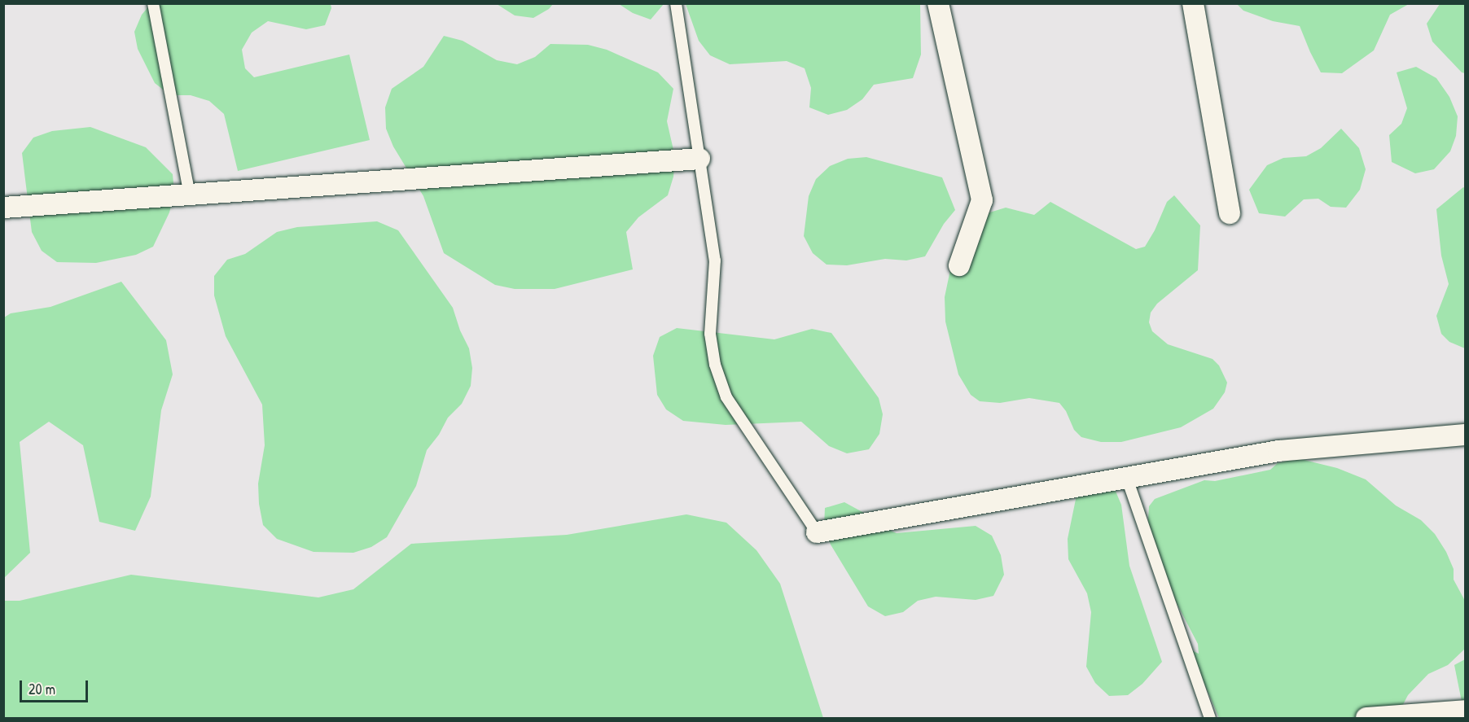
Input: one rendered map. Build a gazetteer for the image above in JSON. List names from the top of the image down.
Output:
{
  "scale_bar": "20 m"
}
